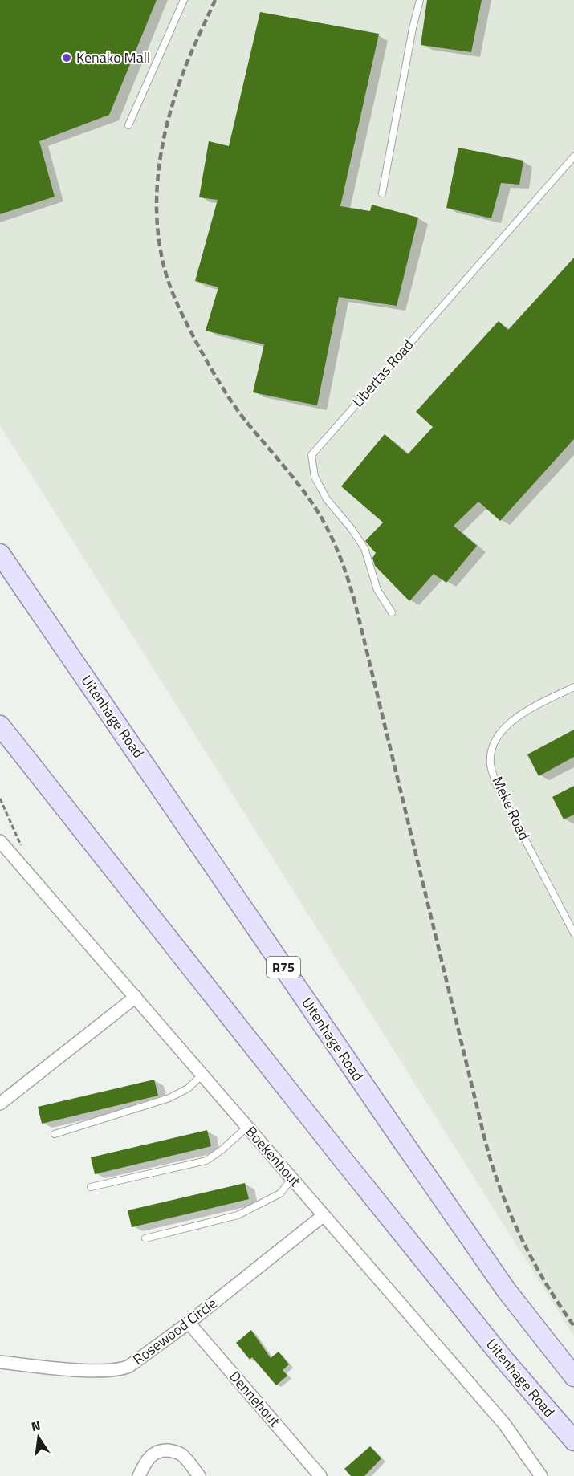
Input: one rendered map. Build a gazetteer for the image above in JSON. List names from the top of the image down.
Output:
{
  "streets": {
    "main road": ["Uitenhage Road", "R75"],
    "street": ["Boekenhout", "Rosewood Circle", "Dennehout"],
    "lane": ["Libertas Road", "Meke Road"]
  },
  "crossings": [
    ["Boekenhout", "Rosewood Circle"],
    ["Rosewood Circle", "Dennehout"]
  ],
  "places": ["Kenako Mall"],
  "north": "top"
}
